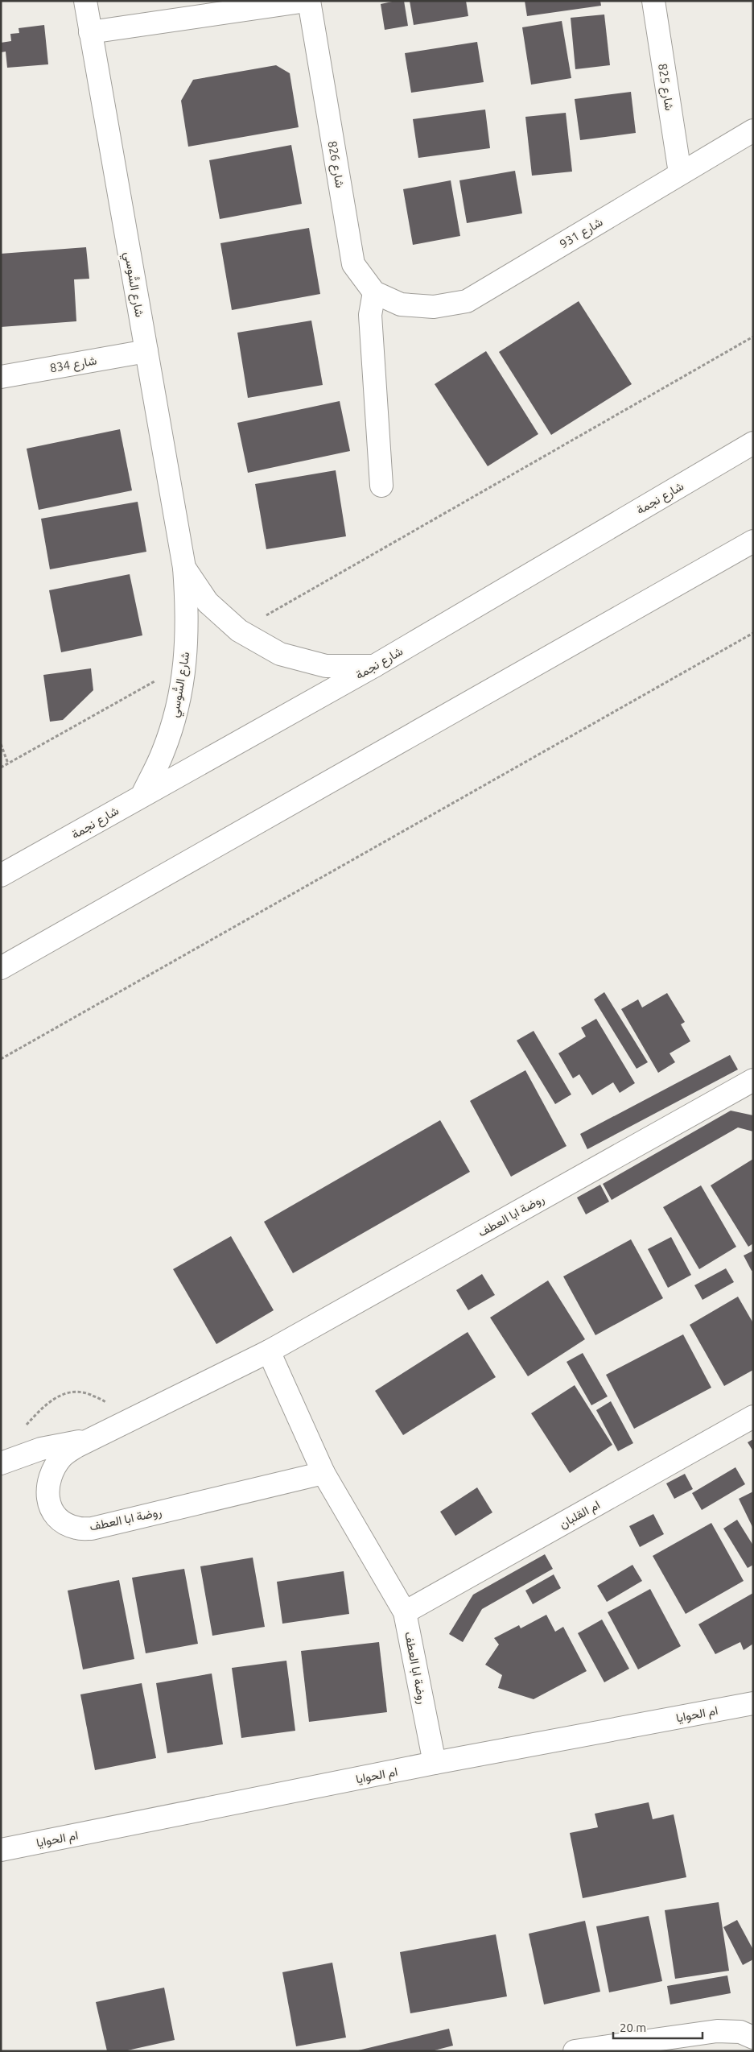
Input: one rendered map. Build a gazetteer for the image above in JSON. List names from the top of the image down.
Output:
{
  "streets": {
    "street": [
      "شارع 825",
      "شارع 826",
      "شارع 931",
      "شارع السُّوسي",
      "شارع 834",
      "شارع نجمة",
      "روضة ابا العطف",
      "ام القلبان",
      "ام الحوايا"
    ]
  },
  "crossings": [
    ["شارع 825", "شارع 931"],
    ["شارع 826", "شارع 931"],
    ["شارع 826", "شارع السُّوسي"],
    ["شارع السُّوسي", "شارع 834"],
    ["شارع السُّوسي", "شارع نجمة"],
    ["روضة ابا العطف", "ام القلبان"],
    ["روضة ابا العطف", "ام الحوايا"]
  ],
  "scale_bar": "20 m"
}
